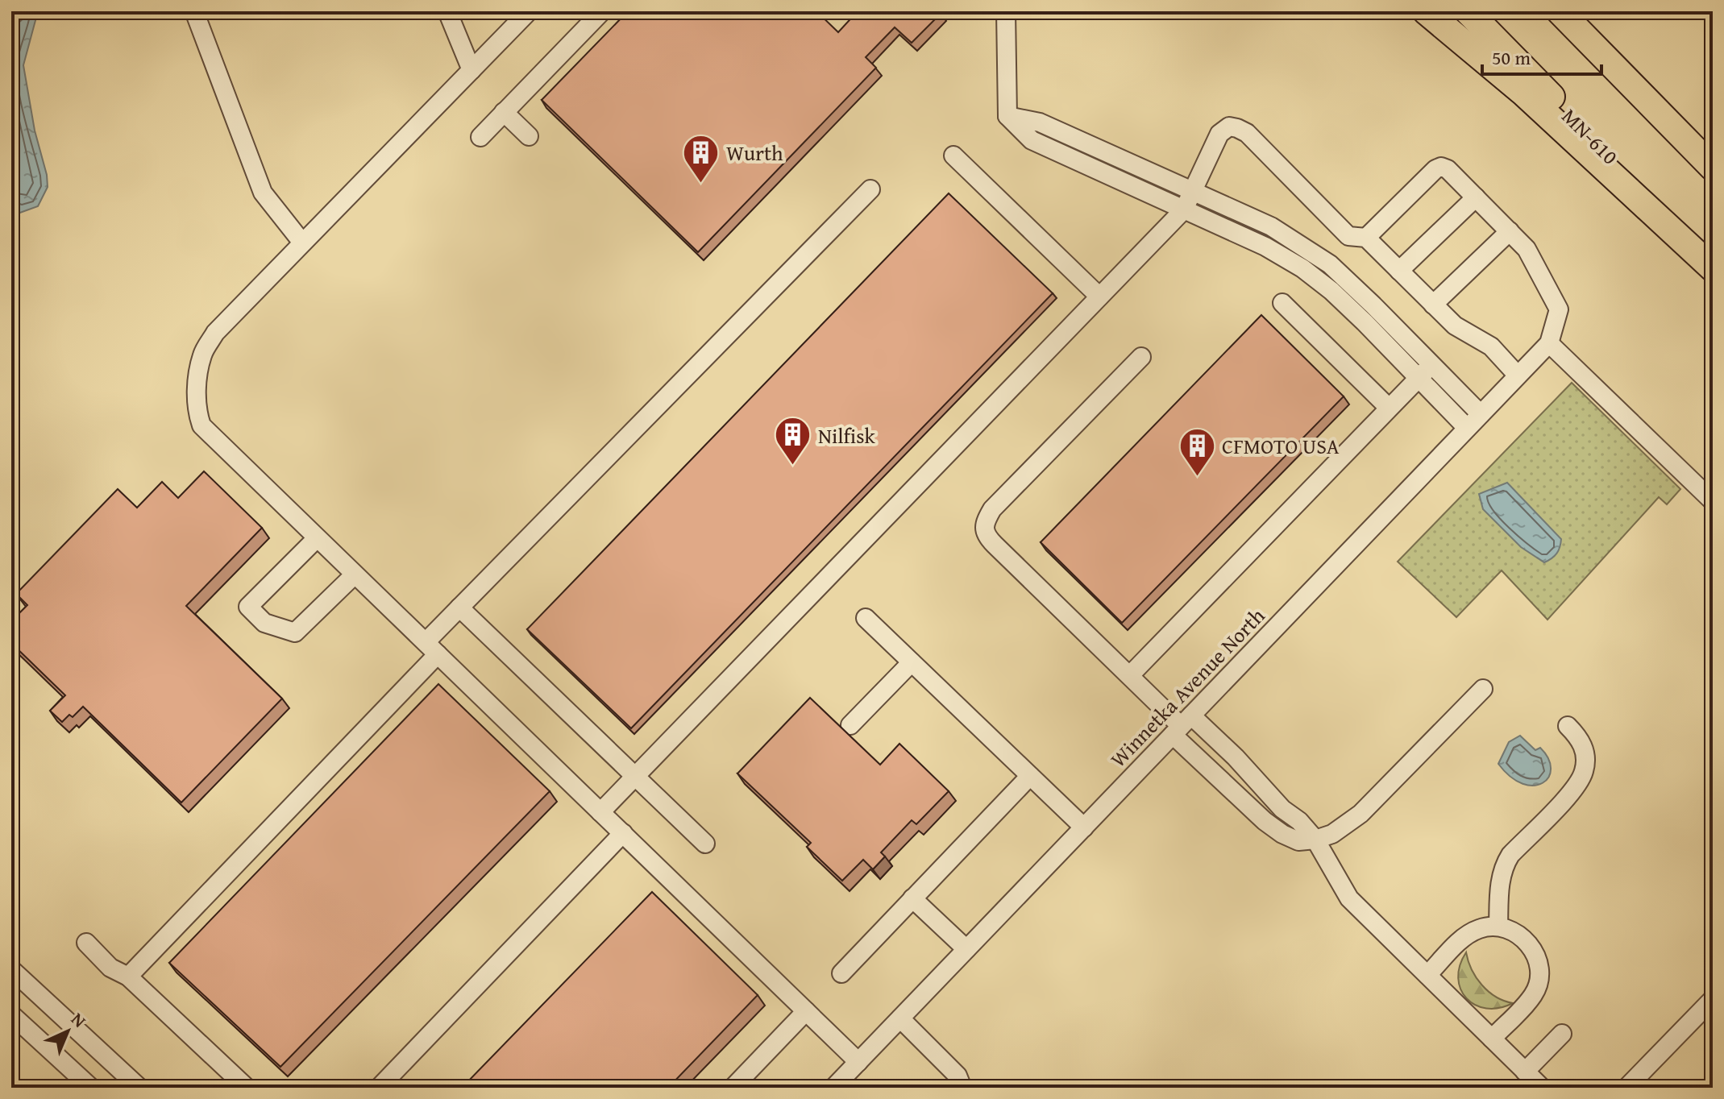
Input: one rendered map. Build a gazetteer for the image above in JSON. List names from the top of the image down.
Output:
{
  "streets": {
    "highway": ["MN-610"],
    "street": ["Winnetka Avenue North"]
  },
  "places": {
    "building": ["Wurth", "Nilfisk", "CFMOTO USA"]
  },
  "scale_bar": "50 m",
  "north": "top right"
}
